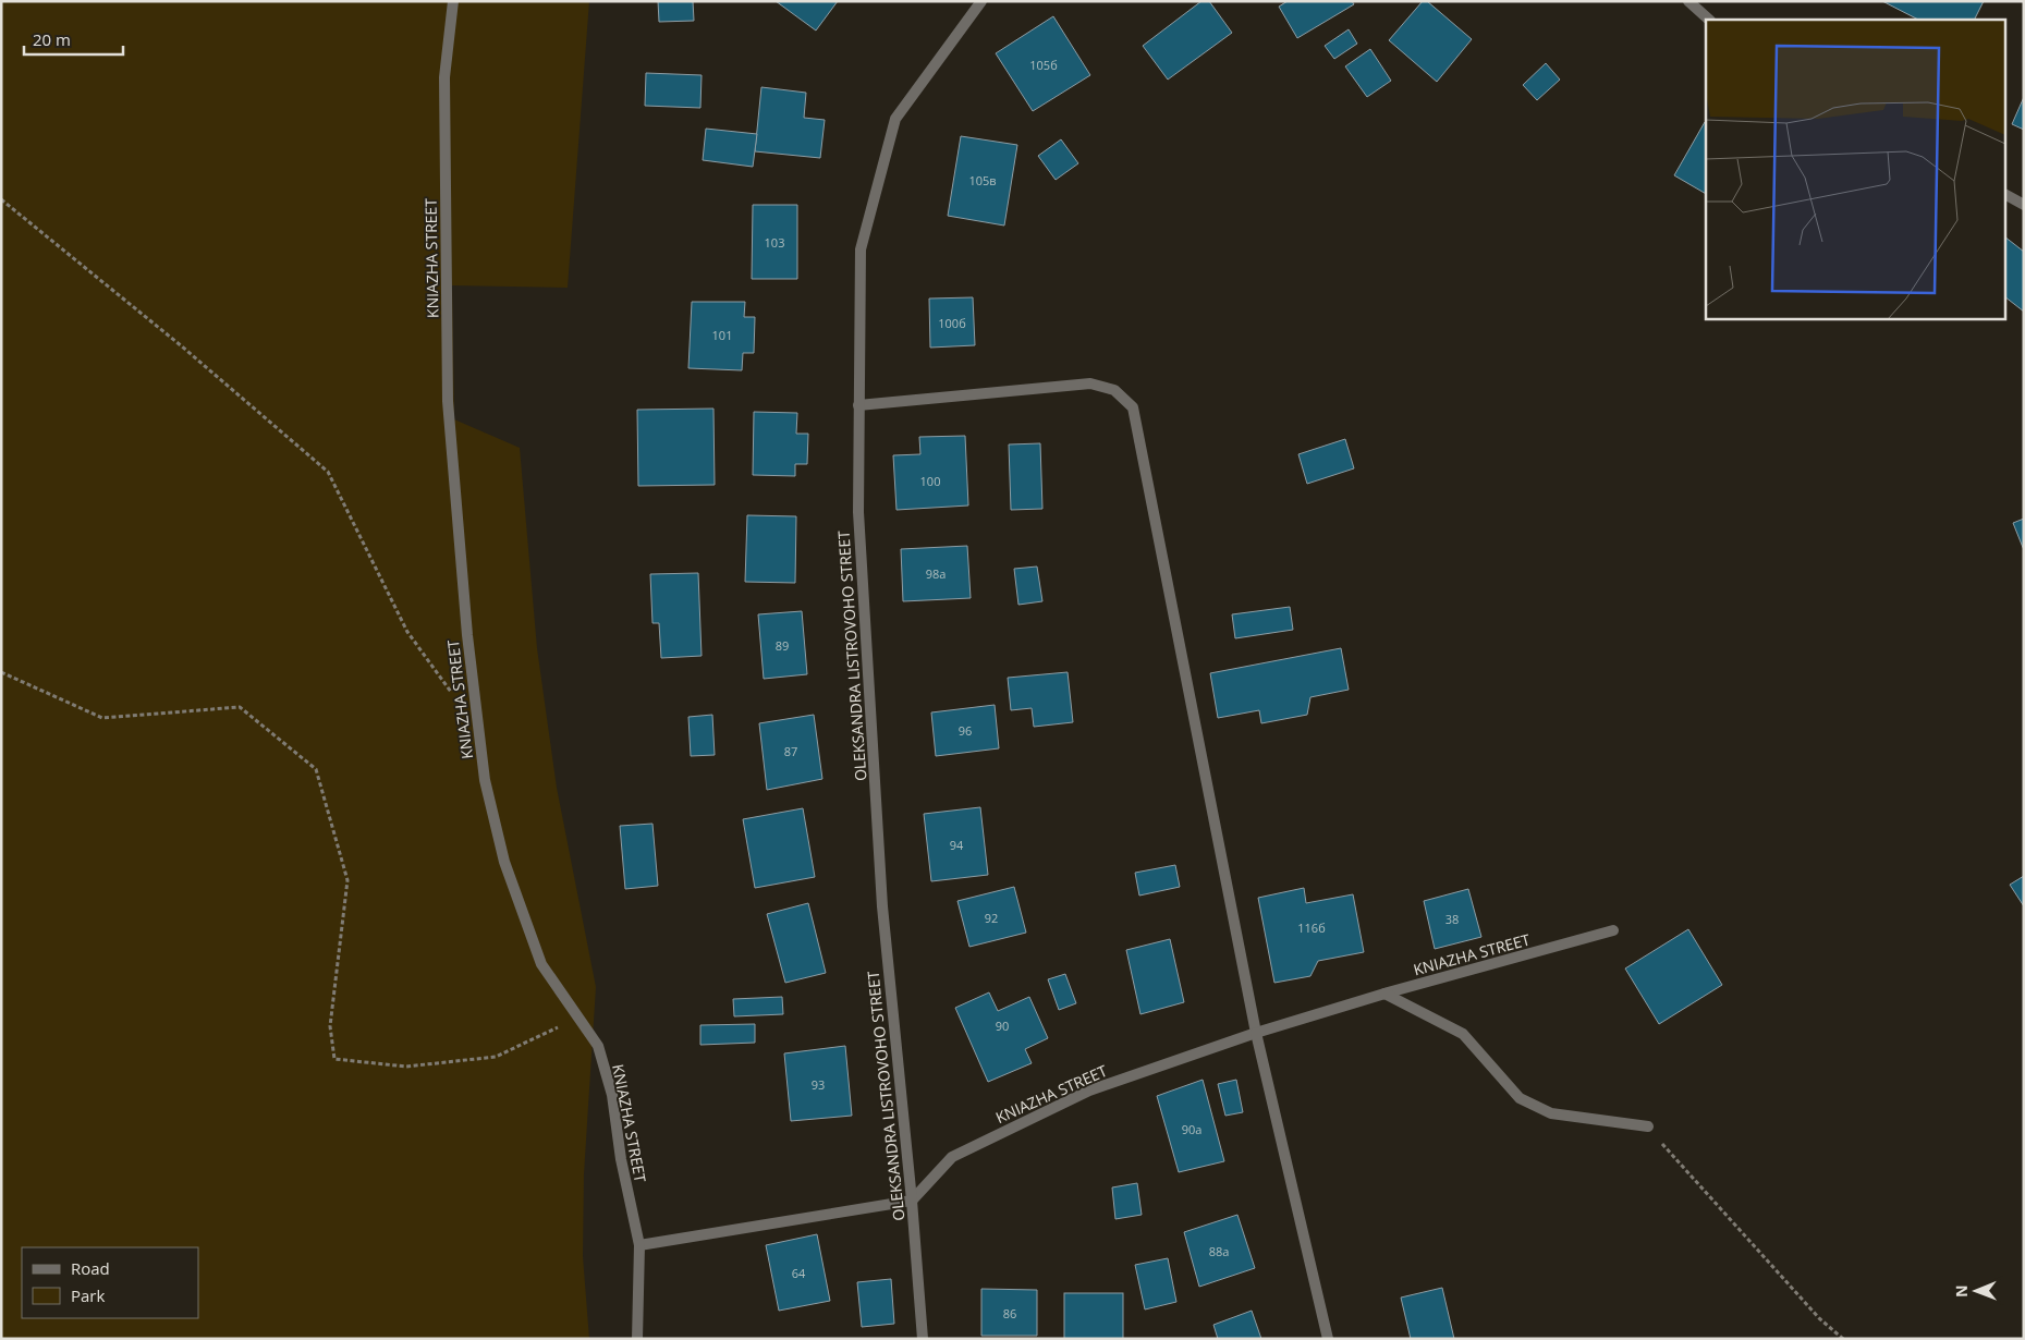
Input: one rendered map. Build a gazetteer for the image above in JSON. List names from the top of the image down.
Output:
{
  "streets": {
    "street": ["KNIAZHA STREET", "OLEKSANDRA LISTROVOHO STREET"]
  },
  "crossings": [
    ["KNIAZHA STREET", "OLEKSANDRA LISTROVOHO STREET"]
  ],
  "house_numbers": [
    "105б",
    "105в",
    "103",
    "100б",
    "101",
    "100",
    "98а",
    "89",
    "96",
    "87",
    "94",
    "92",
    "38",
    "116б",
    "90",
    "93",
    "90а",
    "88а",
    "64",
    "86"
  ],
  "legend": ["Road", "Park"],
  "scale_bar": "20 m",
  "north": "left"
}
